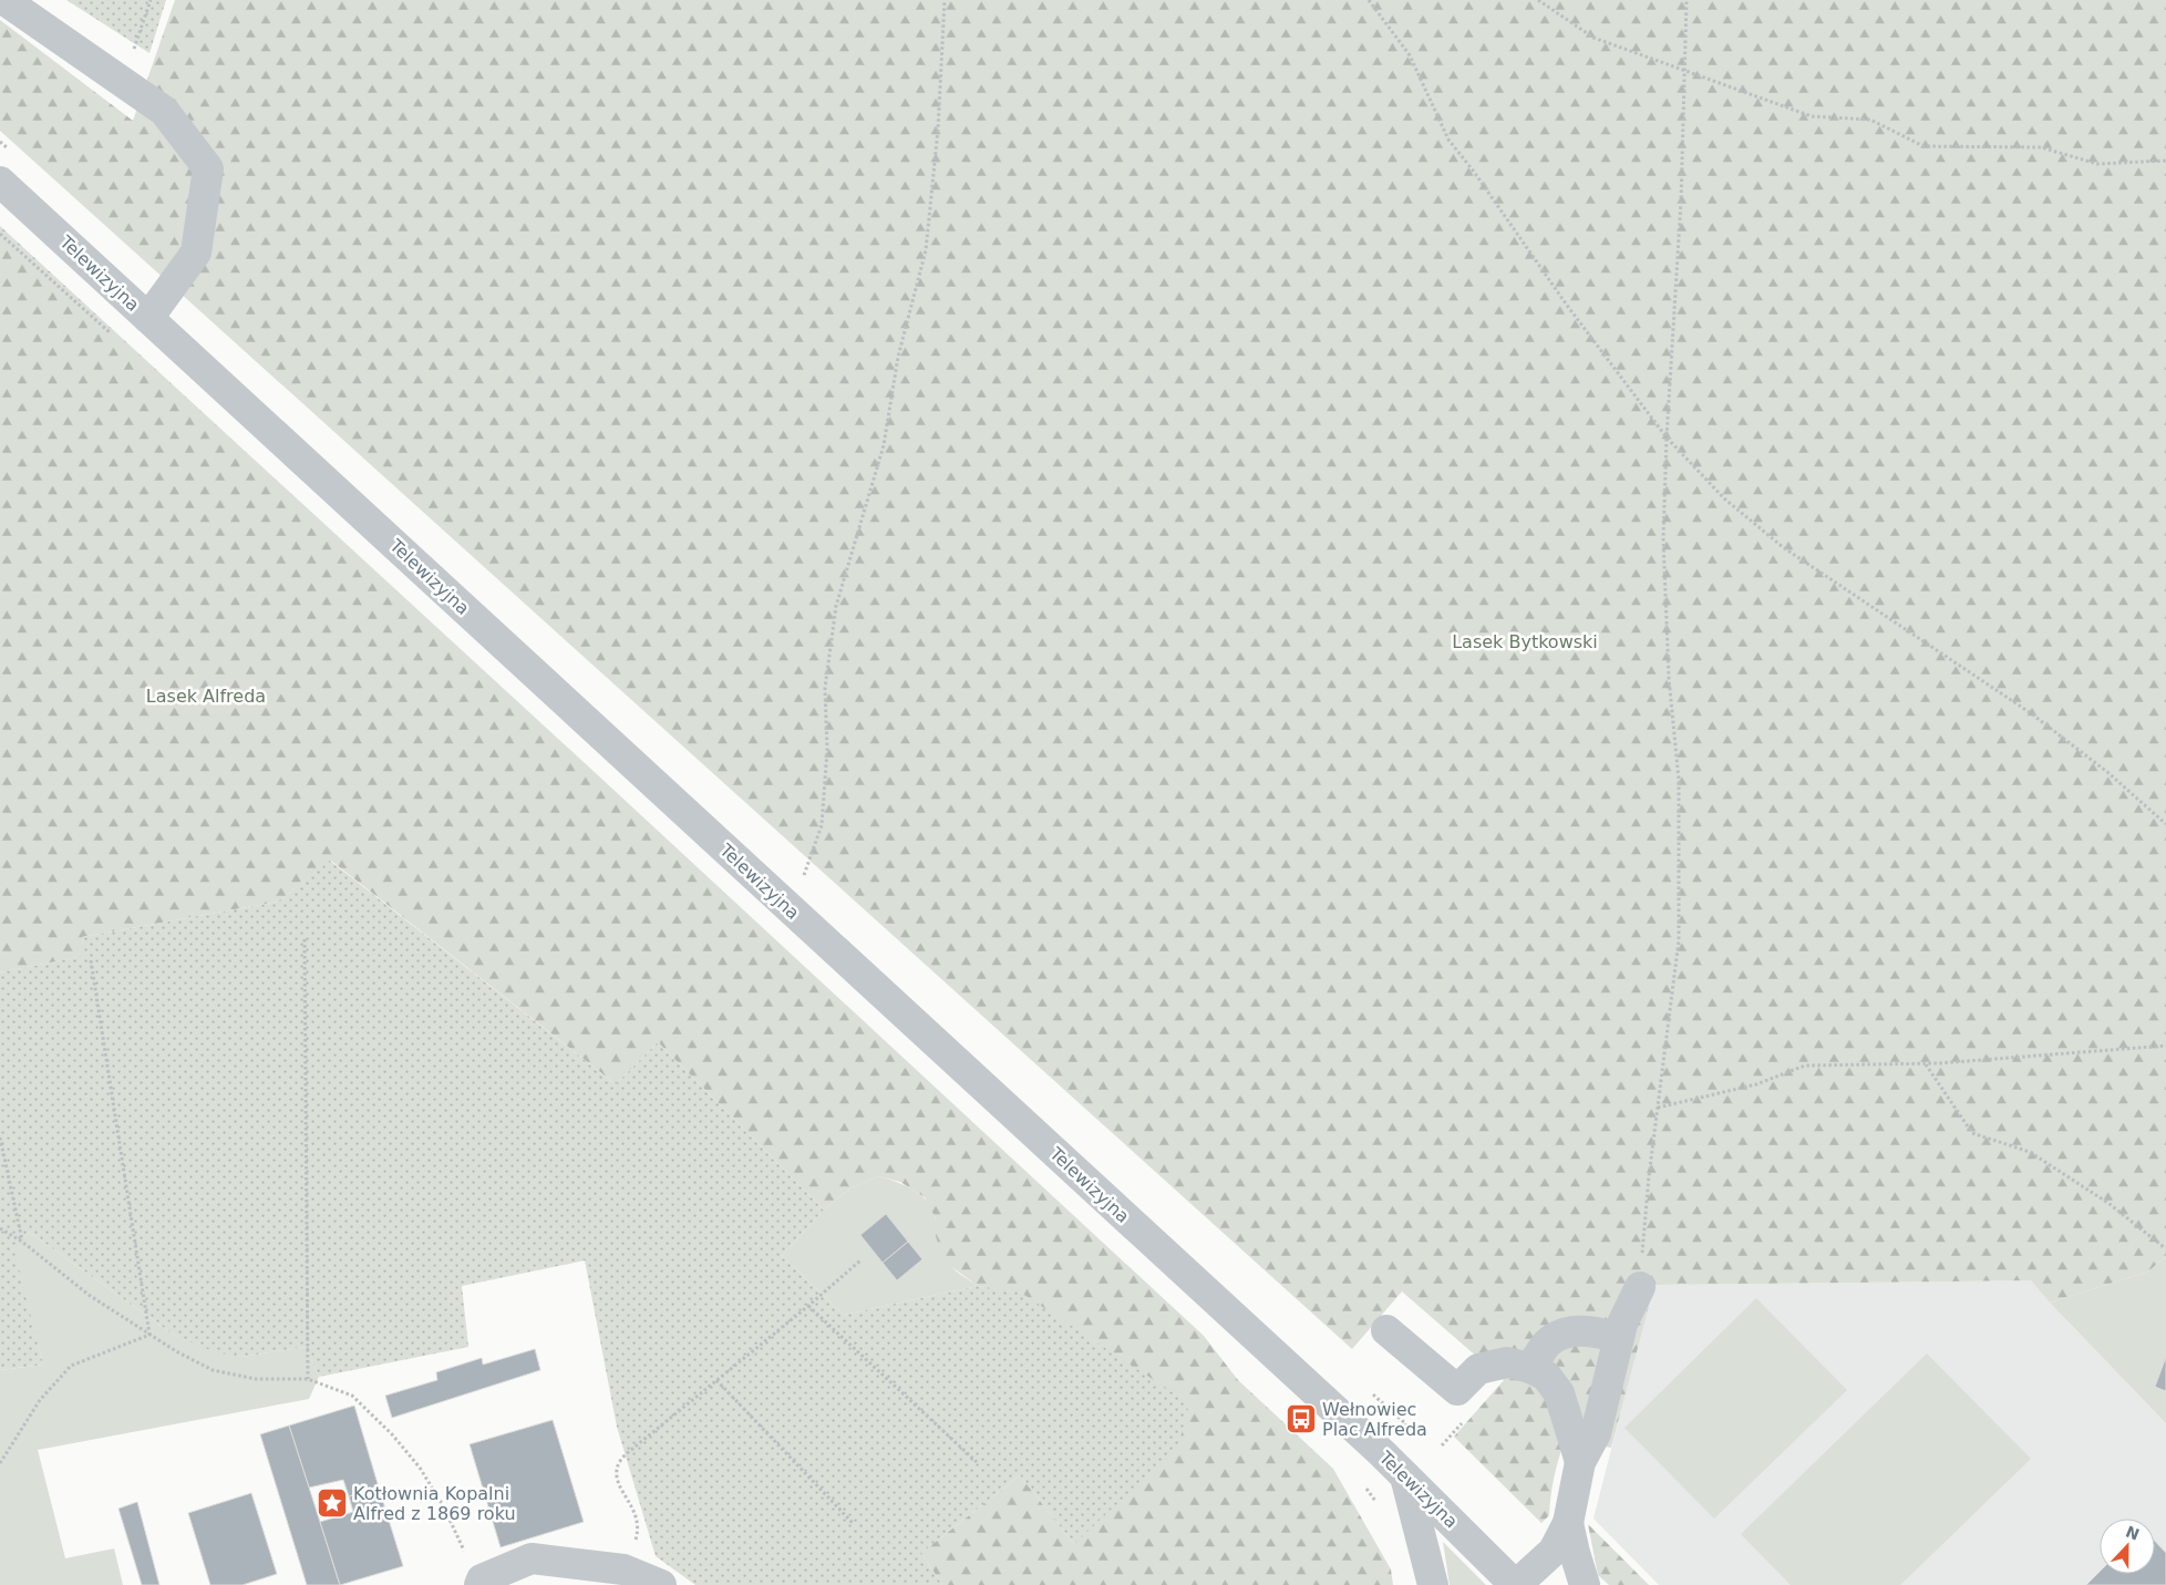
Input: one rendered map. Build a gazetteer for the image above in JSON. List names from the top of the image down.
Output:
{
  "streets": {
    "street": ["Telewizyjna"]
  },
  "parks": ["Lasek Bytkowski", "Lasek Alfreda"],
  "places": {
    "bus stop": ["Wełnowiec Plac Alfreda"],
    "place": ["Kotłownia Kopalni Alfred z 1869 roku"]
  },
  "north": "top"
}
